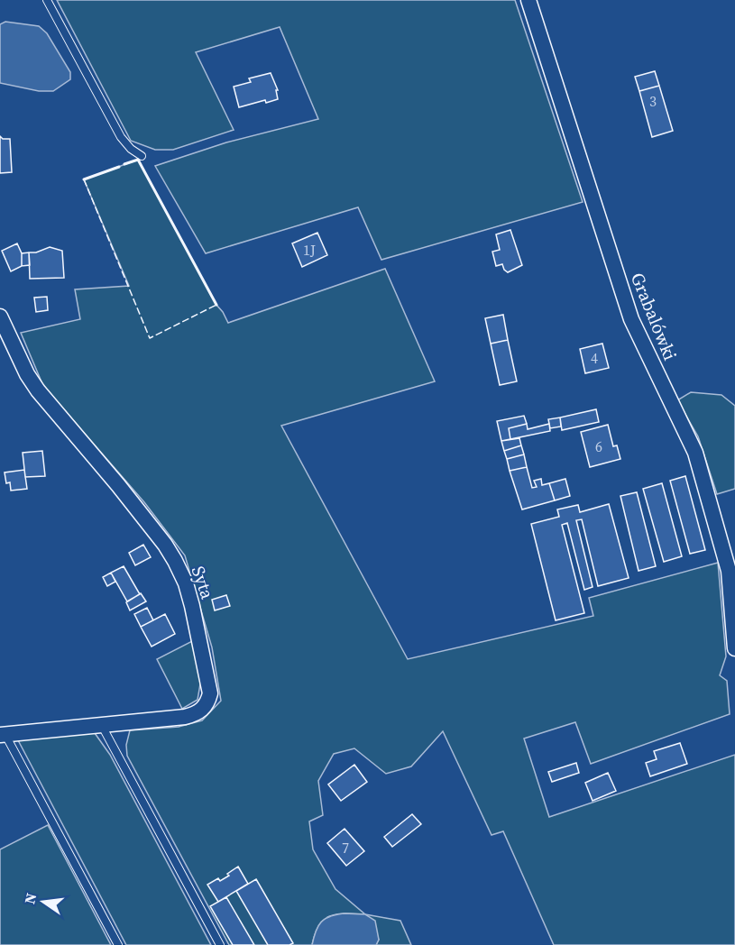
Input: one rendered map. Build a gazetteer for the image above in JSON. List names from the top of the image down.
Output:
{
  "streets": {
    "street": ["Grabalówki", "Syta"]
  },
  "house_numbers": [
    "3",
    "1J",
    "4",
    "6",
    "7"
  ],
  "north": "left"
}
